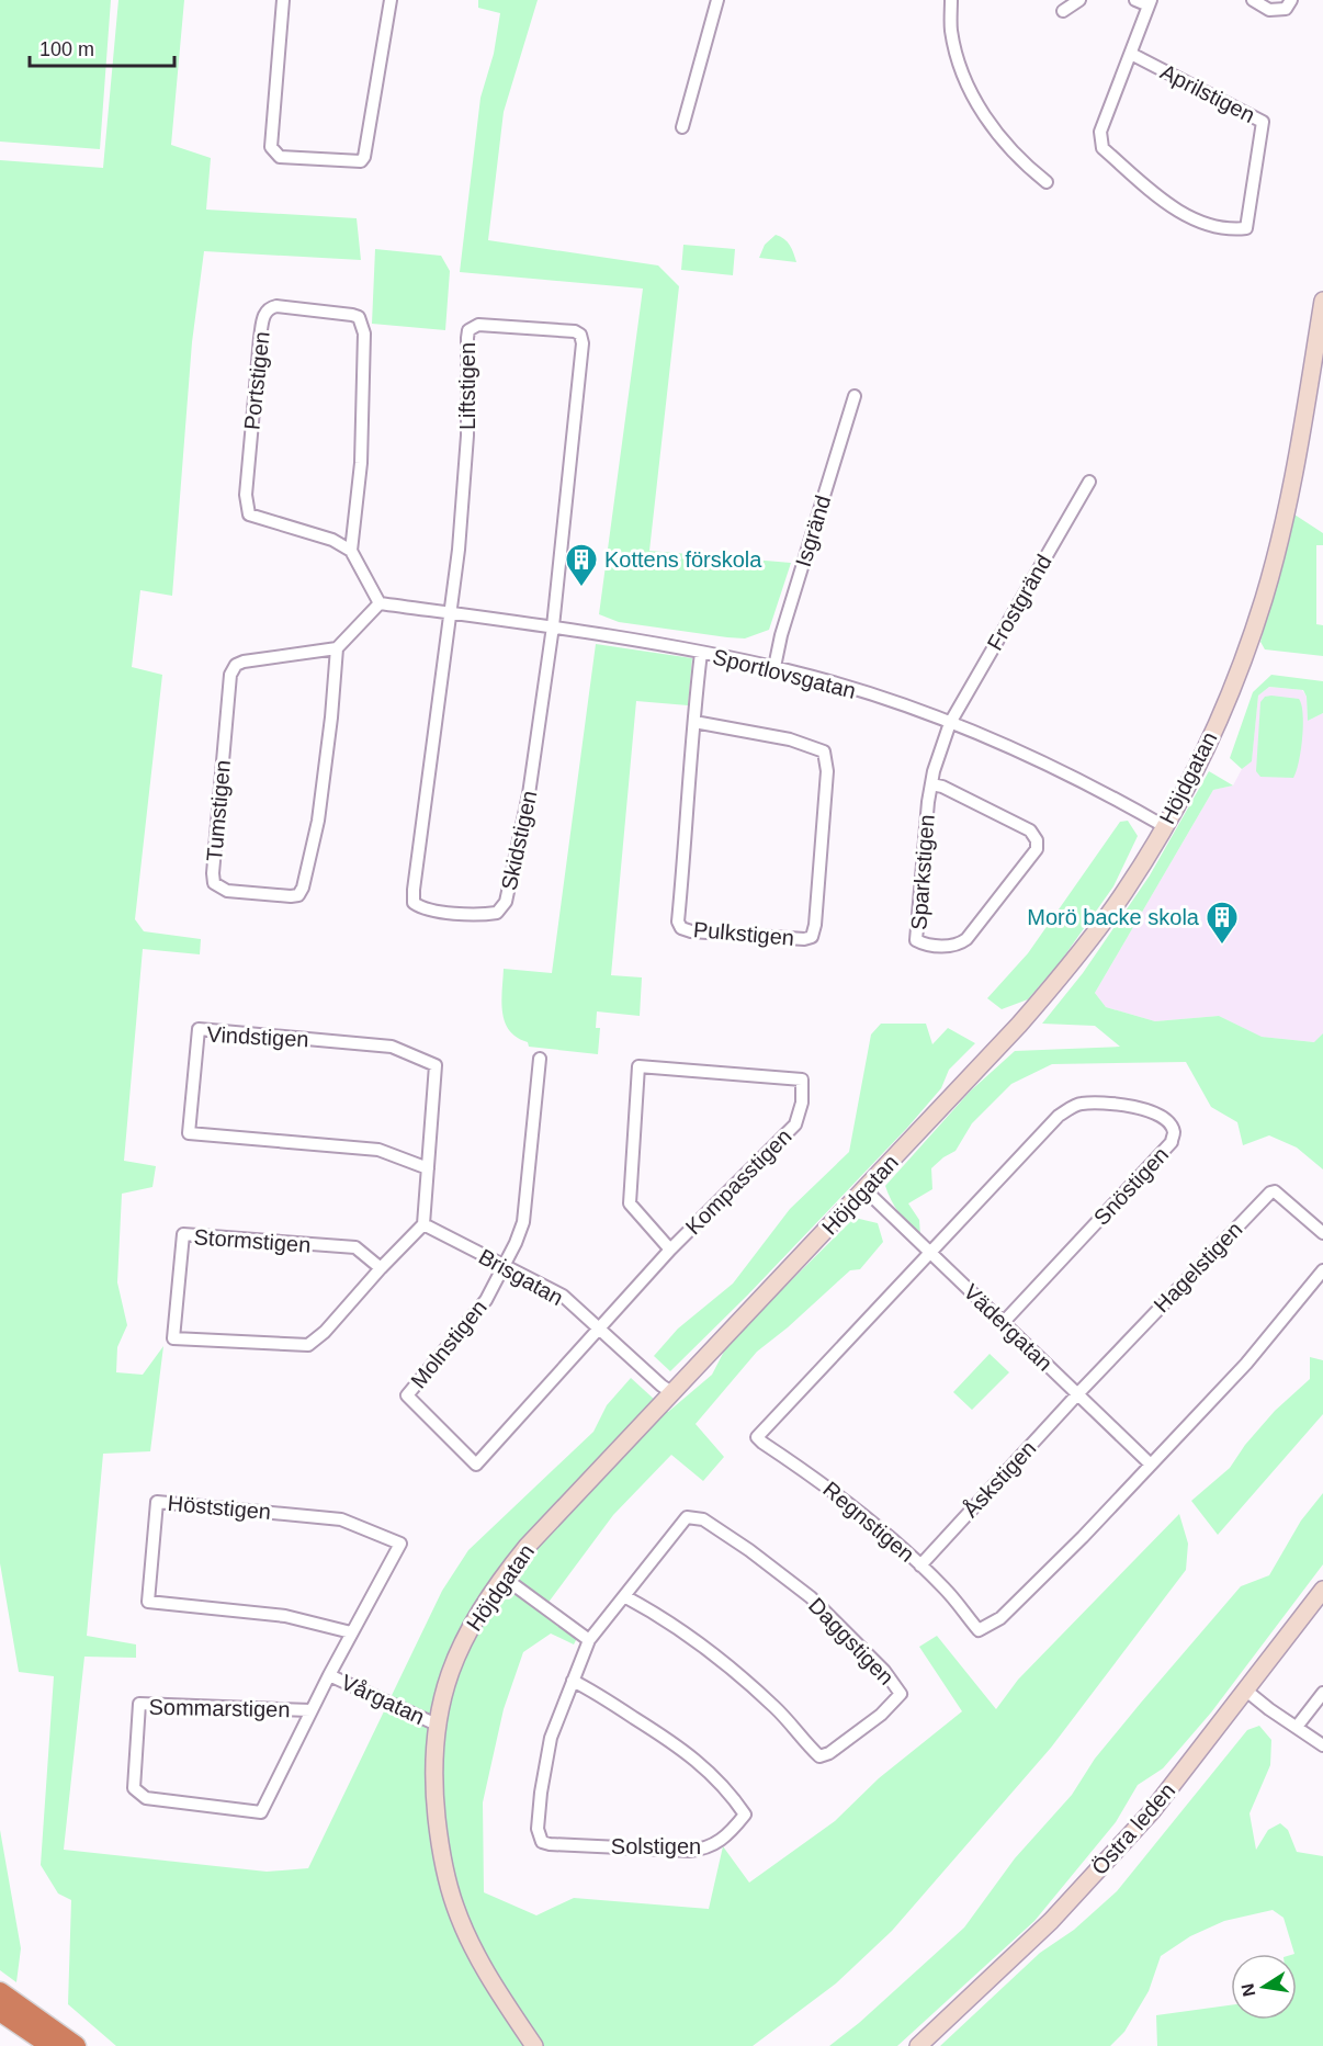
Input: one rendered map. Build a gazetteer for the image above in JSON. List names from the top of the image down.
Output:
{
  "streets": {
    "street": [
      "Aprilstigen",
      "Portstigen",
      "Liftstigen",
      "Isgränd",
      "Frostgränd",
      "Sportlovsgatan",
      "Höjdgatan",
      "Tumstigen",
      "Skidstigen",
      "Sparkstigen",
      "Pulkstigen",
      "Vindstigen",
      "Kompasstigen",
      "Snöstigen",
      "Stormstigen",
      "Hagelstigen",
      "Brisgatan",
      "Vädergatan",
      "Molnstigen",
      "Åskstigen",
      "Höststigen",
      "Regnstigen",
      "Daggstigen",
      "Vårgatan",
      "Sommarstigen",
      "Östra leden",
      "Solstigen"
    ]
  },
  "crossings": [
    ["Liftstigen", "Sportlovsgatan"],
    ["Liftstigen", "Skidstigen"],
    ["Isgränd", "Sportlovsgatan"],
    ["Frostgränd", "Sportlovsgatan"],
    ["Frostgränd", "Sparkstigen"],
    ["Sportlovsgatan", "Höjdgatan"],
    ["Sportlovsgatan", "Skidstigen"],
    ["Sportlovsgatan", "Sparkstigen"],
    ["Sportlovsgatan", "Pulkstigen"],
    ["Höjdgatan", "Brisgatan"],
    ["Höjdgatan", "Vädergatan"],
    ["Höjdgatan", "Vårgatan"],
    ["Vindstigen", "Stormstigen"],
    ["Vindstigen", "Brisgatan"],
    ["Kompasstigen", "Brisgatan"],
    ["Kompasstigen", "Molnstigen"],
    ["Snöstigen", "Vädergatan"],
    ["Snöstigen", "Regnstigen"],
    ["Stormstigen", "Brisgatan"],
    ["Hagelstigen", "Vädergatan"],
    ["Hagelstigen", "Åskstigen"],
    ["Brisgatan", "Molnstigen"],
    ["Vädergatan", "Åskstigen"],
    ["Vädergatan", "Regnstigen"],
    ["Åskstigen", "Regnstigen"],
    ["Höststigen", "Vårgatan"],
    ["Höststigen", "Sommarstigen"],
    ["Daggstigen", "Solstigen"],
    ["Vårgatan", "Sommarstigen"]
  ],
  "places": {
    "building": ["Kottens förskola", "Morö backe skola"]
  },
  "scale_bar": "100 m",
  "north": "left"
}
